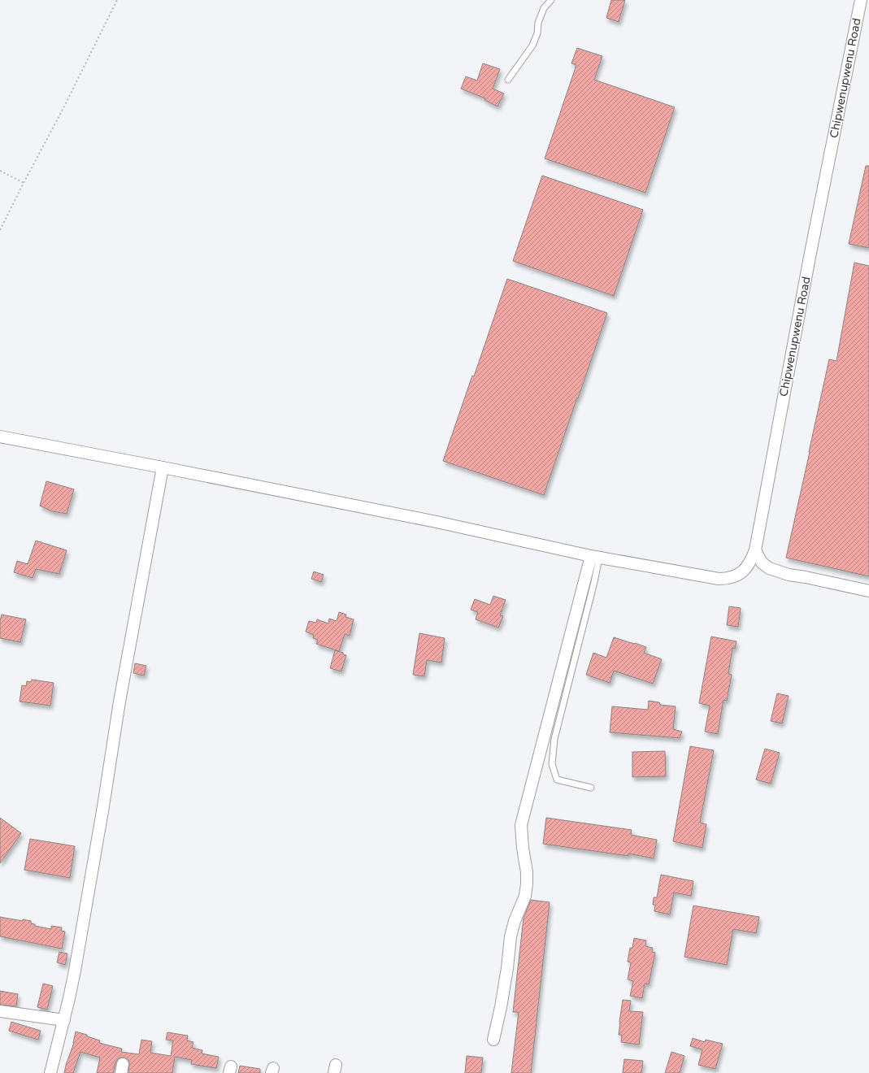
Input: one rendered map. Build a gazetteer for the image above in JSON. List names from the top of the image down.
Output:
{
  "streets": {
    "street": ["Chipwenupwenu Road"]
  }
}
